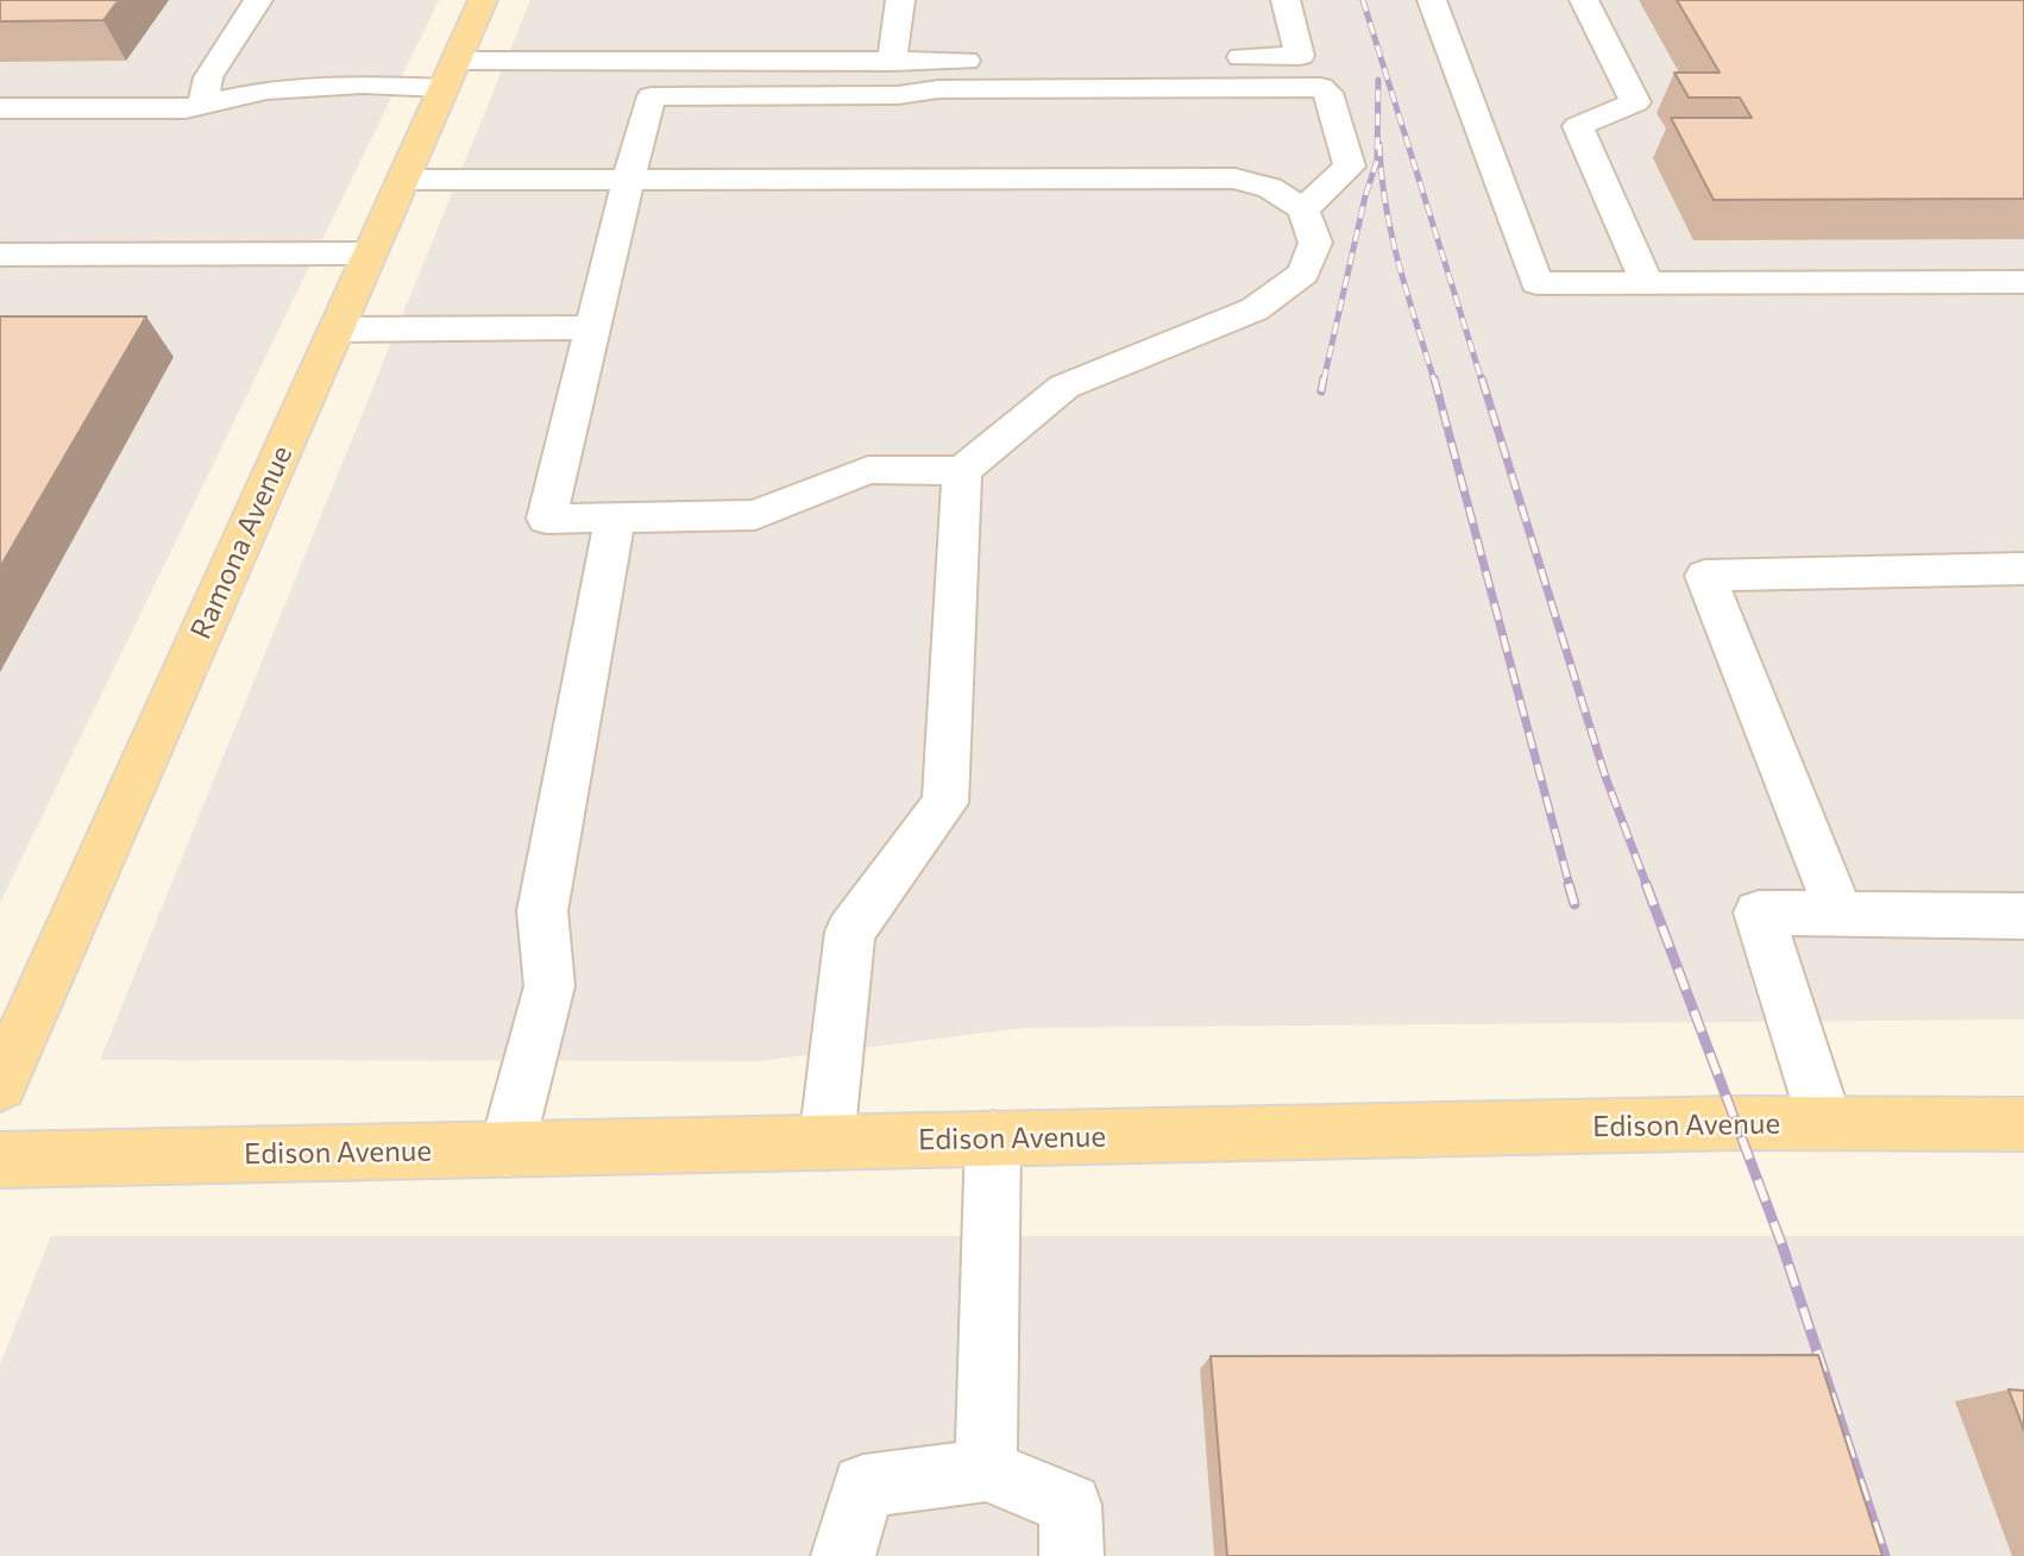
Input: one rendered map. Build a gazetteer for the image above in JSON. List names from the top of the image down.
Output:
{
  "streets": {
    "main road": ["Ramona Avenue", "Edison Avenue"]
  }
}
